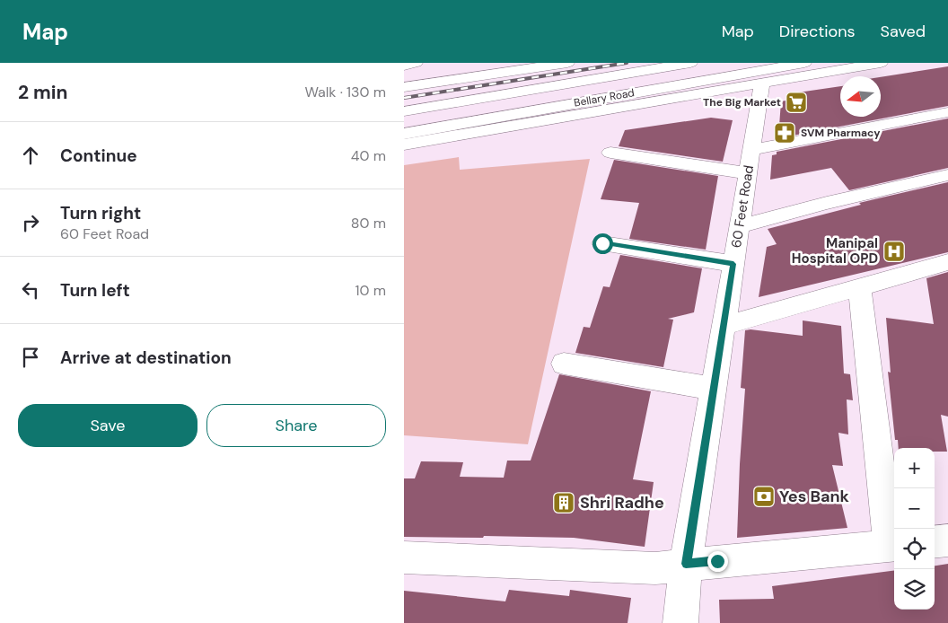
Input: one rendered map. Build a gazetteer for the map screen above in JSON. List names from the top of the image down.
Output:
{
  "streets": {
    "main road": ["Bellary Road", "60 Feet Road"]
  },
  "places": {
    "supermarket": ["The Big Market"],
    "pharmacy": ["SVM Pharmacy"],
    "hospital": ["Manipal Hospital OPD"],
    "bank": ["Yes Bank"],
    "building": ["Shri Radhe"]
  },
  "north": "left",
  "page": {
    "header": "Map",
    "nav": ["Map", "Directions", "Saved"],
    "heading": ["2 min", "Walk · 130 m"],
    "list": [
      ["Continue", "40 m"],
      ["Turn right", "60 Feet Road", "80 m"],
      ["Turn left", "10 m"],
      "Arrive at destination"
    ],
    "buttons": ["Save", "Share"],
    "map_buttons": ["+", "−"]
  }
}
